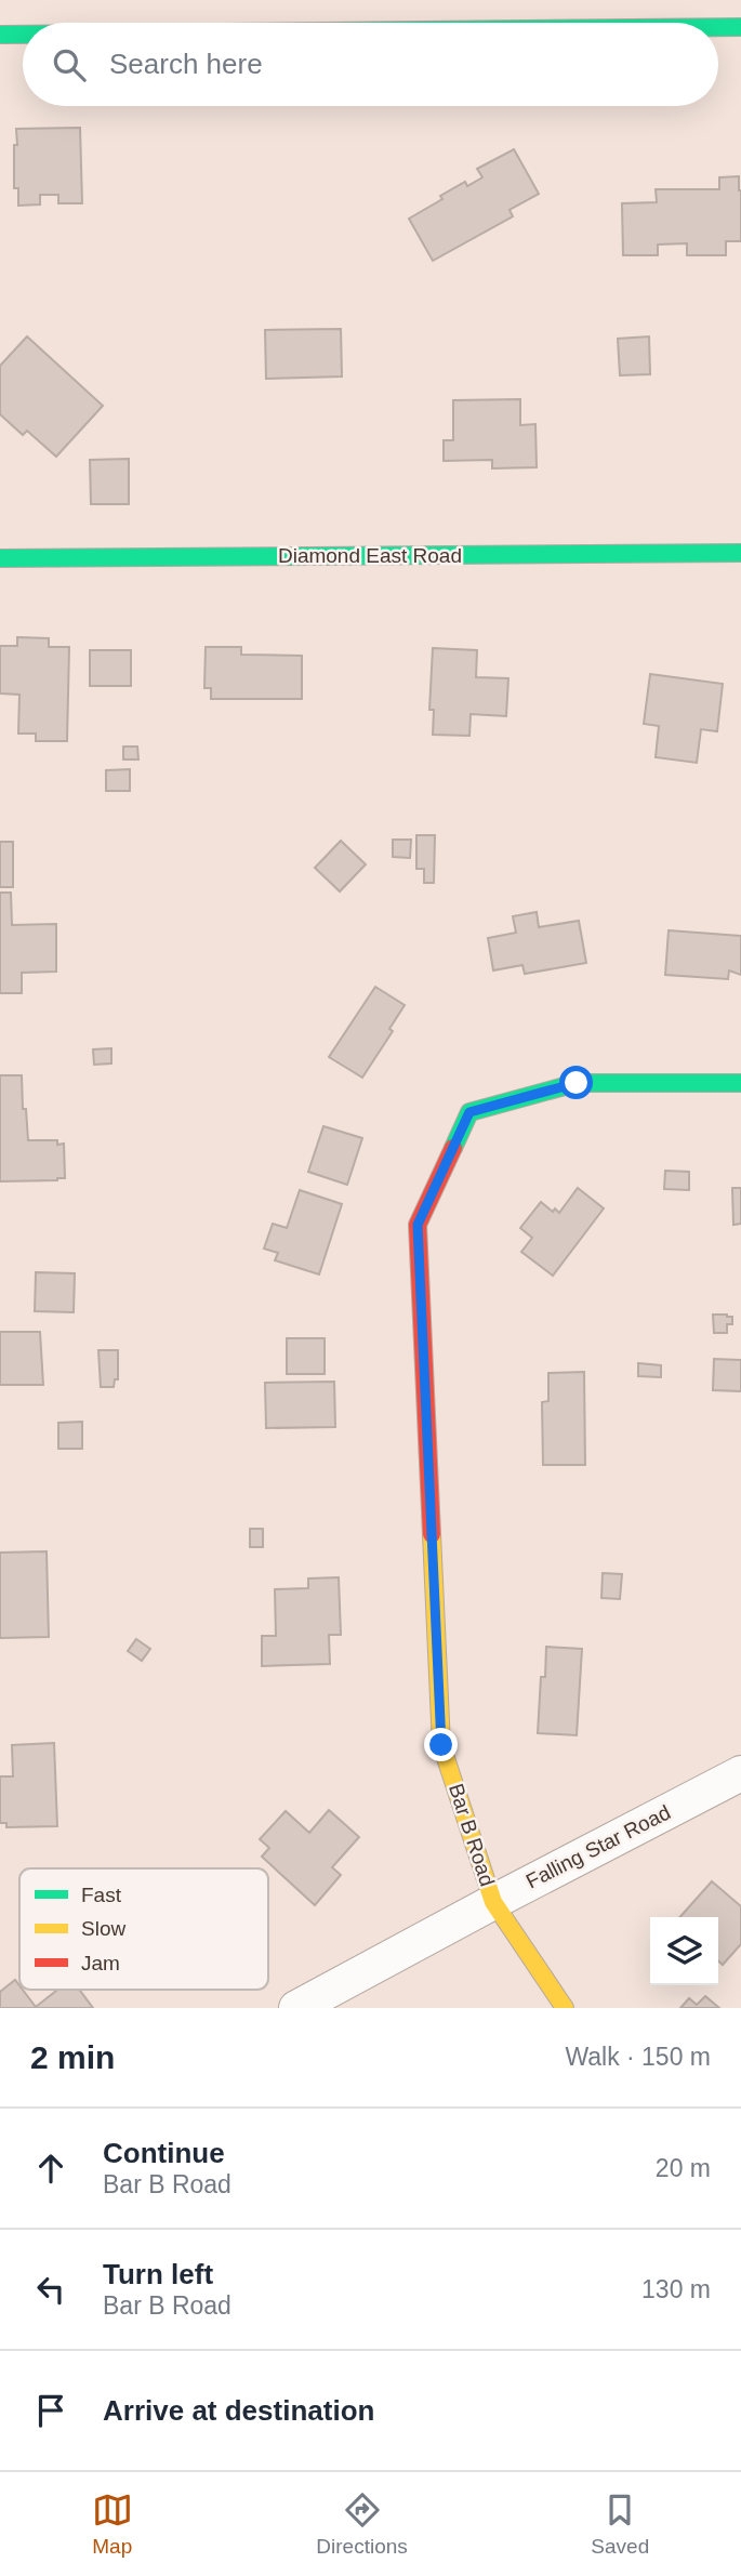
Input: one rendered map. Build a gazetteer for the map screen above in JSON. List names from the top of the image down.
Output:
{
  "streets": {
    "street": ["Diamond East Road", "Bar B Road", "Falling Star Road"]
  },
  "crossings": [
    ["Bar B Road", "Falling Star Road"]
  ],
  "legend": ["Fast", "Slow", "Jam"],
  "page": {
    "search": "Search here",
    "heading": ["2 min", "Walk · 150 m"],
    "list": [
      ["Continue", "Bar B Road", "20 m"],
      ["Turn left", "Bar B Road", "130 m"],
      "Arrive at destination"
    ],
    "nav": ["Map", "Directions", "Saved"]
  }
}
